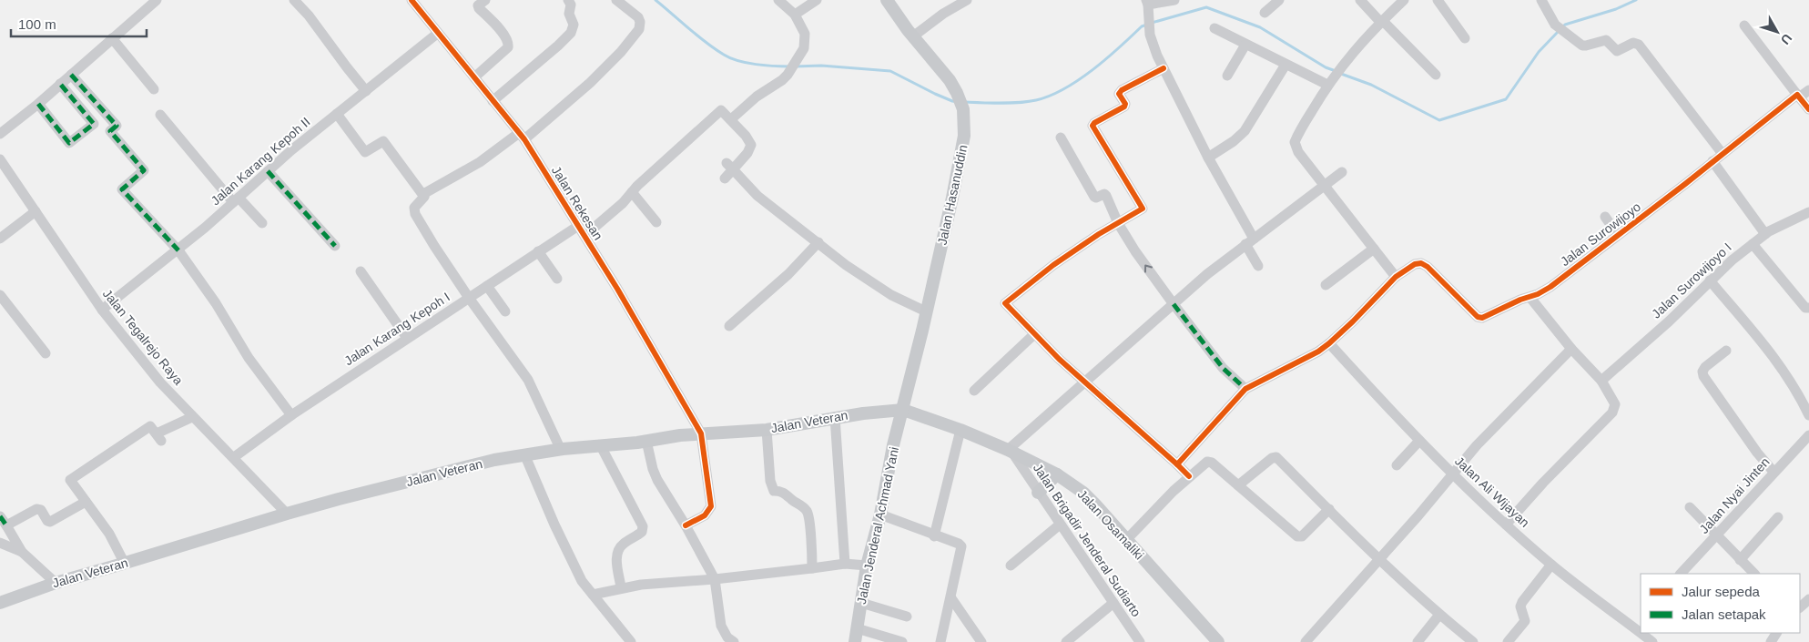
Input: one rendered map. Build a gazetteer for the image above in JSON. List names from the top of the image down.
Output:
{
  "streets": {
    "main road": [
      "Jalan Hasanuddin",
      "Jalan Veteran",
      "Jalan Osamaliki",
      "Jalan Jenderal Achmad Yani"
    ],
    "street": [
      "Jalan Karang Kepoh II",
      "Jalan Rekesan",
      "Jalan Surowijoyo",
      "Jalan Surowijoyo I",
      "Jalan Karang Kepoh I",
      "Jalan Tegalrejo Raya",
      "Jalan Ali Wijayan",
      "Jalan Nyai Jinten",
      "Jalan Brigadir Jenderal Sudiarto"
    ]
  },
  "crossings": [
    ["Jalan Karang Kepoh II", "Jalan Rekesan"],
    ["Jalan Karang Kepoh II", "Jalan Tegalrejo Raya"],
    ["Jalan Hasanuddin", "Jalan Veteran"],
    ["Jalan Hasanuddin", "Jalan Osamaliki"],
    ["Jalan Hasanuddin", "Jalan Jenderal Achmad Yani"],
    ["Jalan Rekesan", "Jalan Karang Kepoh I"],
    ["Jalan Rekesan", "Jalan Veteran"],
    ["Jalan Karang Kepoh I", "Jalan Tegalrejo Raya"],
    ["Jalan Tegalrejo Raya", "Jalan Veteran"],
    ["Jalan Veteran", "Jalan Osamaliki"],
    ["Jalan Veteran", "Jalan Jenderal Achmad Yani"],
    ["Jalan Osamaliki", "Jalan Jenderal Achmad Yani"],
    ["Jalan Osamaliki", "Jalan Brigadir Jenderal Sudiarto"]
  ],
  "legend": ["Jalur sepeda", "Jalan setapak"],
  "scale_bar": "100 m",
  "north": "bottom right"
}
